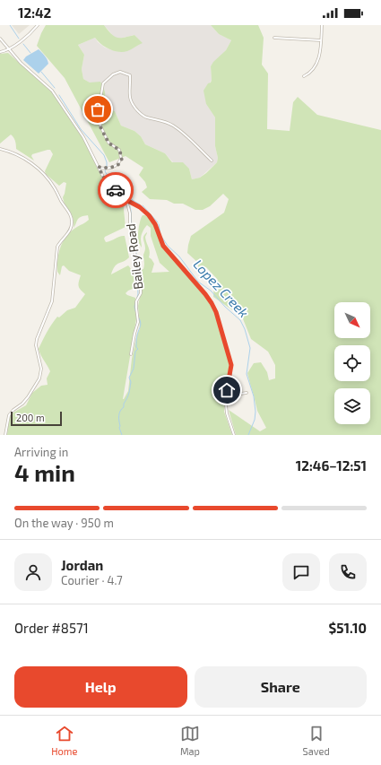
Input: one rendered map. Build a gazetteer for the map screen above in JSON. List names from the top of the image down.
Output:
{
  "streets": {
    "street": ["Bailey Road"]
  },
  "water": ["Lopez Creek"],
  "scale_bar": "200 m",
  "north": "bottom right",
  "page": {
    "status": "12:42",
    "scale": "200 m",
    "heading": ["4 min", "Arriving in", "12:46–12:51"],
    "panel": [
      "Jordan",
      "Courier · 4.7",
      "Order #8571",
      "$51.10"
    ],
    "bar": "On the way · 950 m",
    "buttons": ["Help", "Share"],
    "tabs": ["Home", "Map", "Saved"]
  }
}
